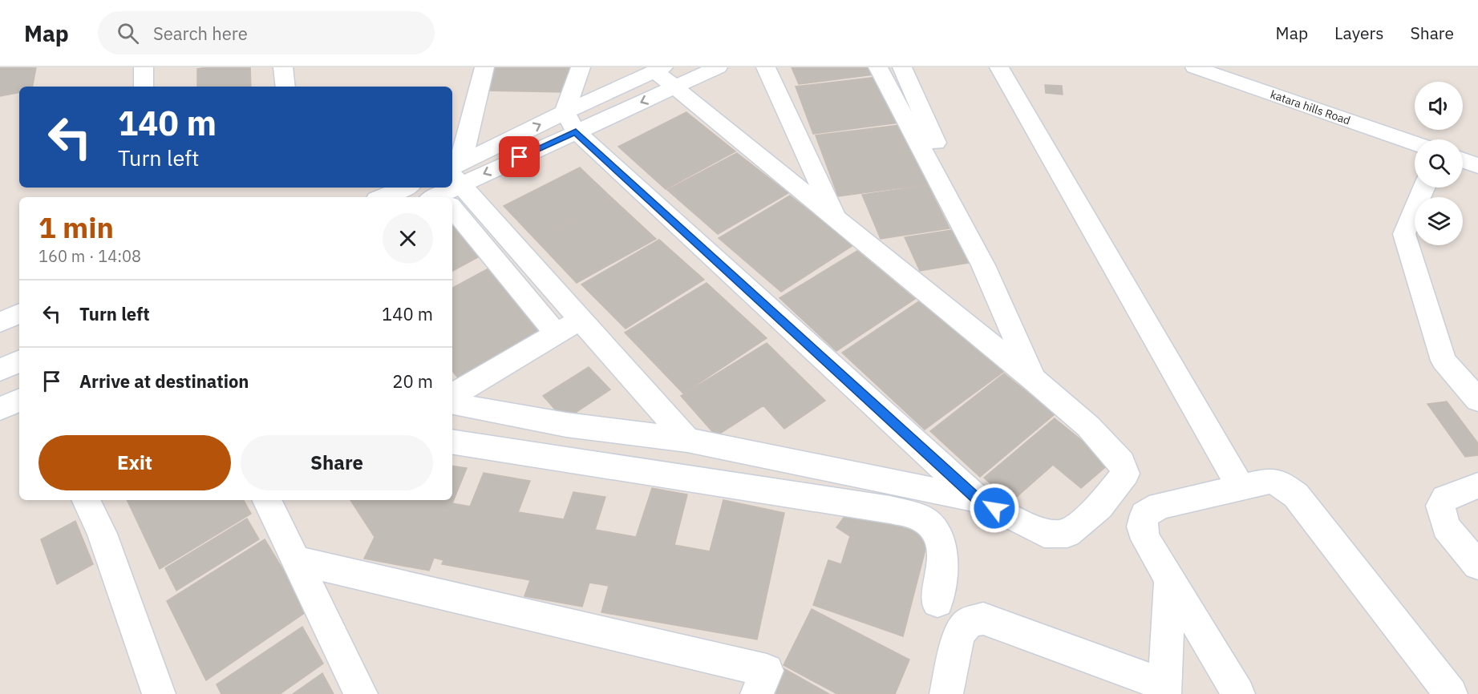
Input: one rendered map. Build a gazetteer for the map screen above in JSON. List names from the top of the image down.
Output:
{
  "streets": {
    "street": ["katara hills Road"]
  },
  "page": {
    "header": "Map",
    "search": "Search here",
    "nav": ["Map", "Layers", "Share"],
    "turn": ["140 m", "Turn left"],
    "heading": ["1 min", "160 m · 14:08"],
    "list": [
      {
        "name": "Turn left",
        "value": "140 m"
      },
      {
        "name": "Arrive at destination",
        "value": "20 m"
      }
    ],
    "buttons": ["Exit", "Share"]
  }
}
